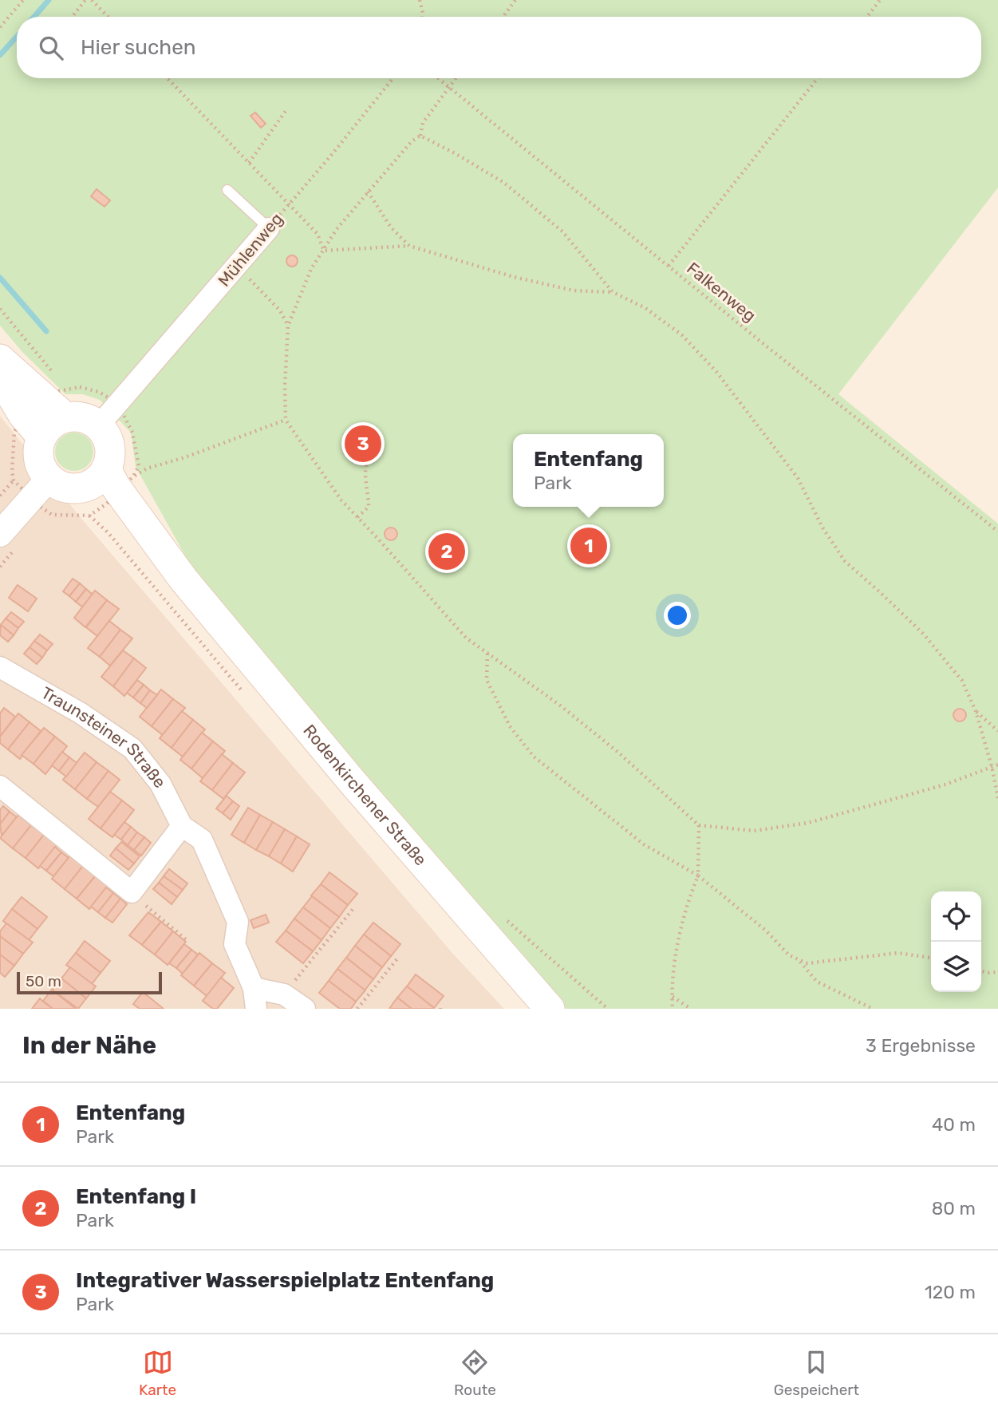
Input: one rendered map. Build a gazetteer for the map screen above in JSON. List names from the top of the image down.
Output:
{
  "streets": {
    "main road": ["Rodenkirchener Straße"],
    "street": ["Mühlenweg", "Traunsteiner Straße"],
    "path": ["Falkenweg"]
  },
  "scale_bar": "50 m",
  "page": {
    "search": "Hier suchen",
    "pins": ["3", "1", "2"],
    "popup": ["Entenfang", "Park"],
    "scale": "50 m",
    "heading": ["In der Nähe", "3 Ergebnisse"],
    "list": [
      {
        "mark": "1",
        "name": "Entenfang",
        "note": "Park",
        "value": "40 m"
      },
      {
        "mark": "2",
        "name": "Entenfang I",
        "note": "Park",
        "value": "80 m"
      },
      {
        "mark": "3",
        "name": "Integrativer Wasserspielplatz Entenfang",
        "note": "Park",
        "value": "120 m"
      }
    ],
    "nav": ["Karte", "Route", "Gespeichert"]
  }
}
